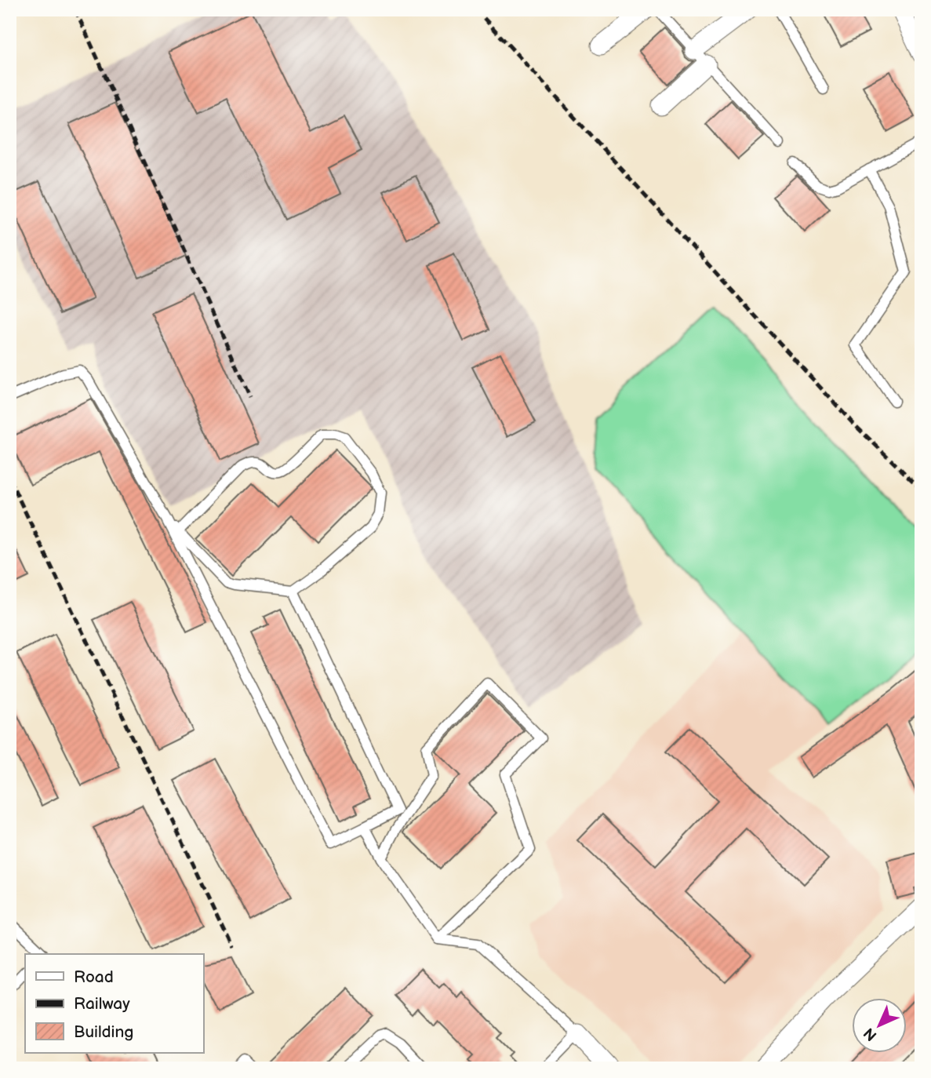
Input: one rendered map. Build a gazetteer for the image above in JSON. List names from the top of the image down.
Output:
{
  "legend": ["Road", "Railway", "Building"],
  "north": "bottom left"
}
